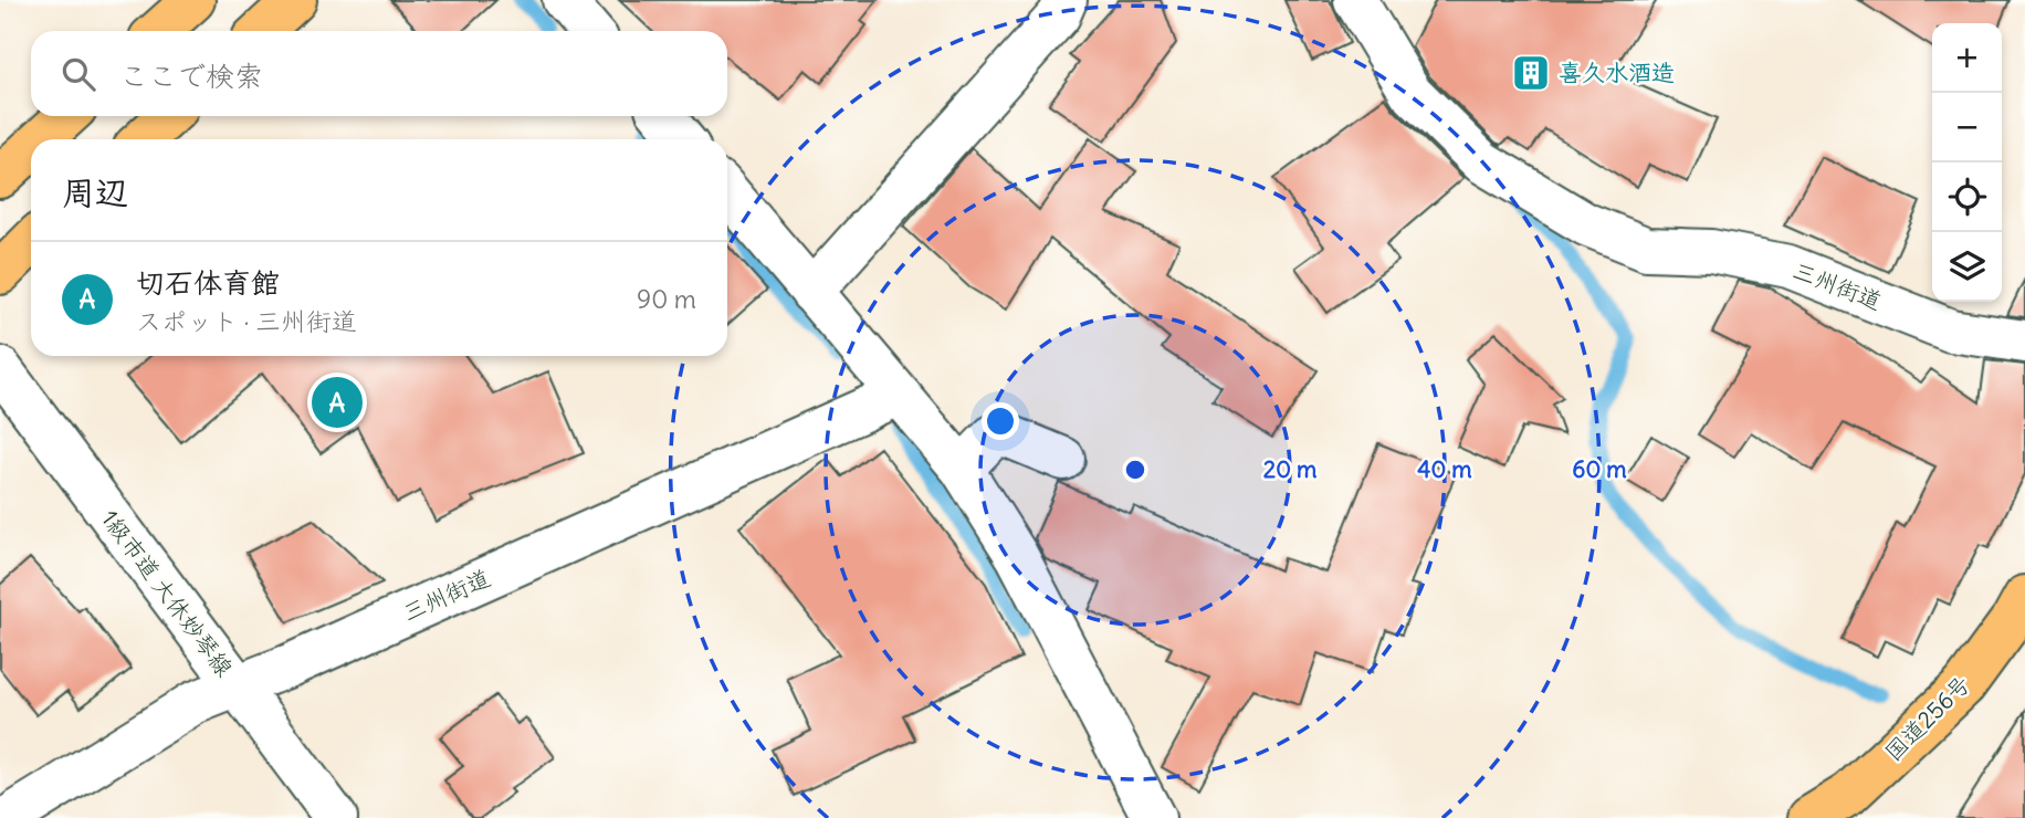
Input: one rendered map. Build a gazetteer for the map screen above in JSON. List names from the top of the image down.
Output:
{
  "streets": {
    "main road": ["国道256号"],
    "street": ["三州街道", "1級市道 大休妙琴線"]
  },
  "crossings": [
    ["三州街道", "1級市道 大休妙琴線"]
  ],
  "places": {
    "building": ["喜久水酒造"]
  },
  "page": {
    "map_buttons": ["+", "−"],
    "search": "ここで検索",
    "heading": "周辺",
    "list": [
      {
        "mark": "A",
        "name": "切石体育館",
        "note": "スポット · 三州街道",
        "value": "90 m"
      }
    ],
    "pins": "A"
  },
  "rings": ["20 m", "40 m", "60 m"]
}
